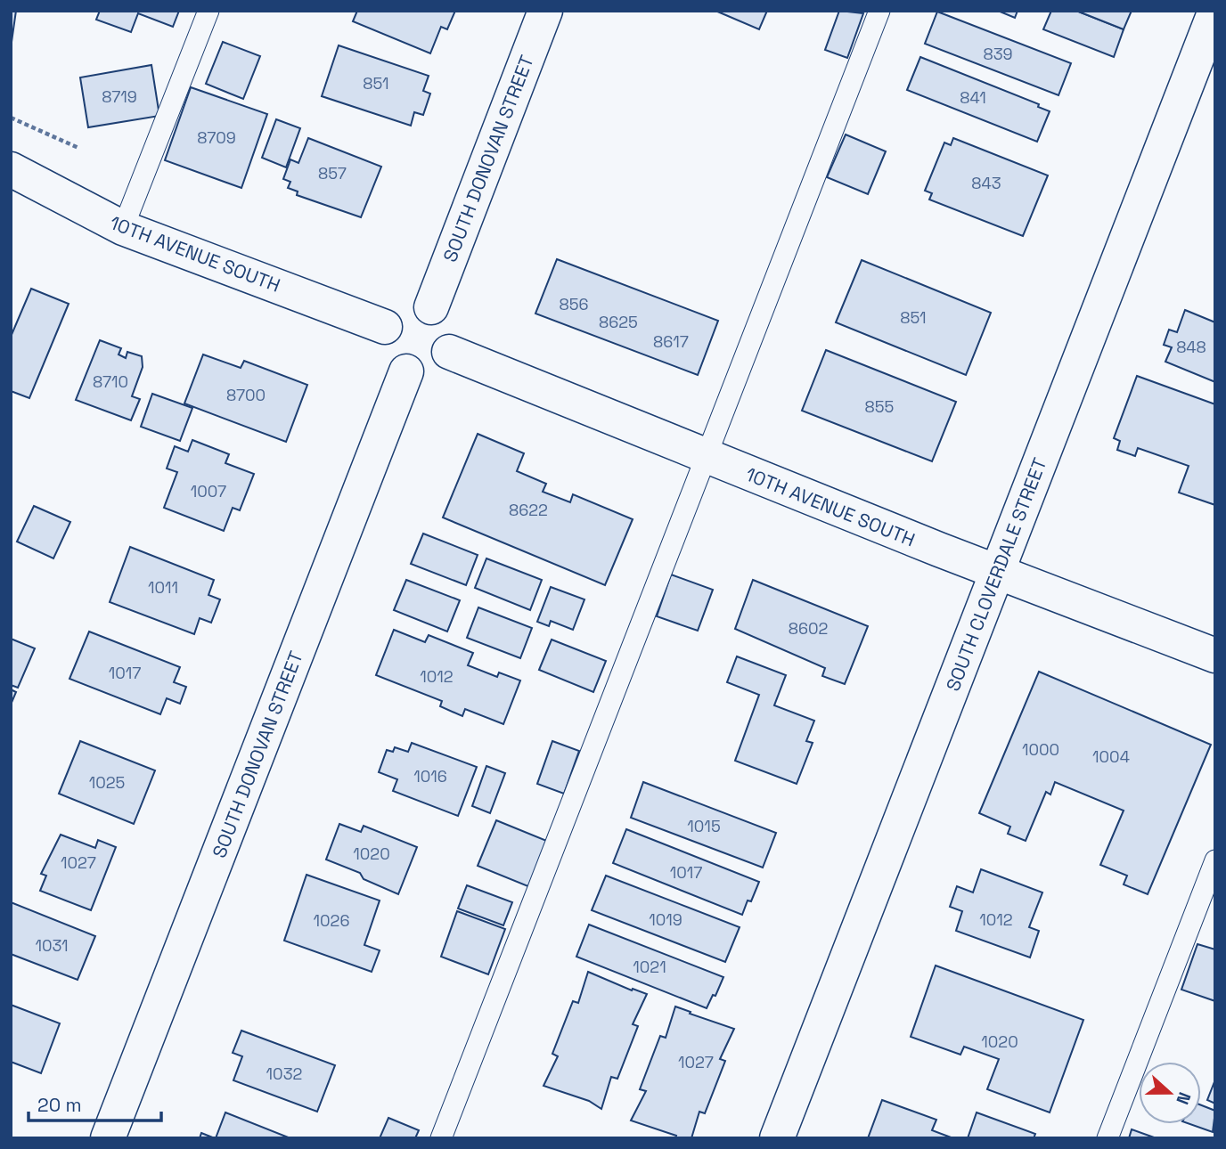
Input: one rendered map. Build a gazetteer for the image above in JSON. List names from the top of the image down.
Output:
{
  "streets": {
    "street": ["SOUTH DONOVAN STREET", "10TH AVENUE SOUTH", "SOUTH CLOVERDALE STREET"]
  },
  "crossings": [
    ["SOUTH DONOVAN STREET", "10TH AVENUE SOUTH"],
    ["10TH AVENUE SOUTH", "SOUTH CLOVERDALE STREET"]
  ],
  "house_numbers": [
    "839",
    "851",
    "8719",
    "841",
    "8709",
    "857",
    "843",
    "856",
    "851",
    "8625",
    "8617",
    "848",
    "8710",
    "8700",
    "855",
    "1007",
    "8622",
    "1011",
    "8602",
    "1017",
    "1012",
    "1000",
    "1004",
    "1016",
    "1025",
    "1015",
    "1020",
    "1027",
    "1017",
    "1019",
    "1012",
    "1026",
    "1031",
    "1021",
    "1020",
    "1027",
    "1032"
  ],
  "scale_bar": "20 m",
  "north": "right"
}
